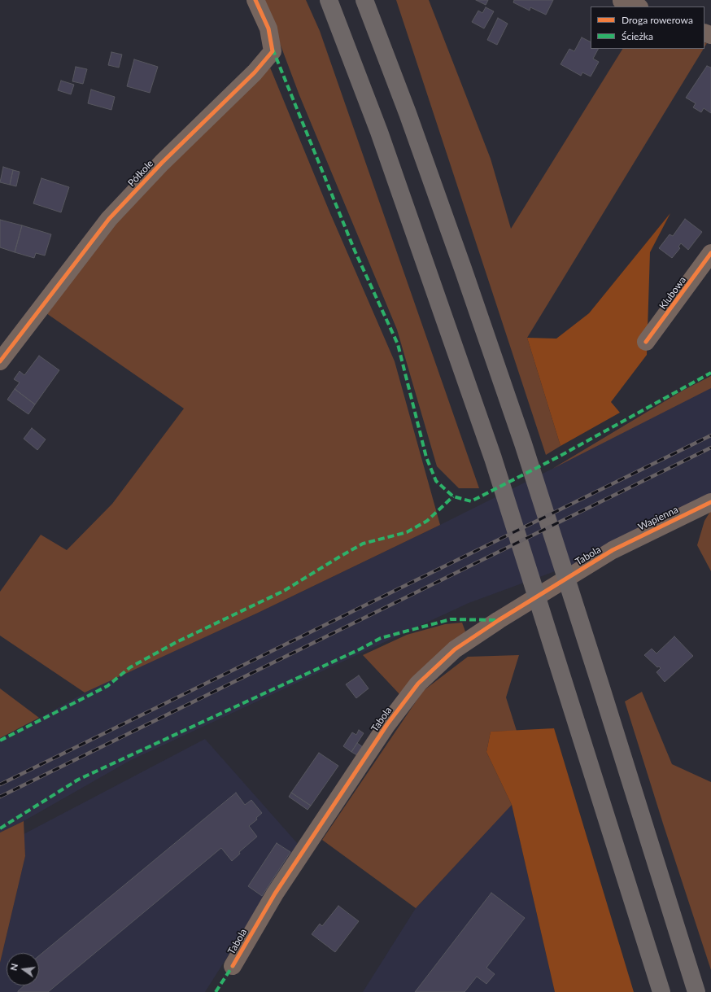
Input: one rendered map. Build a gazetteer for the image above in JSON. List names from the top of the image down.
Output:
{
  "streets": {
    "street": [
      "Półkole",
      "Klubowa",
      "Wapienna",
      "Tabola"
    ]
  },
  "crossings": [
    ["Wapienna", "Tabola"]
  ],
  "legend": ["Droga rowerowa", "Ścieżka"],
  "north": "left"
}
